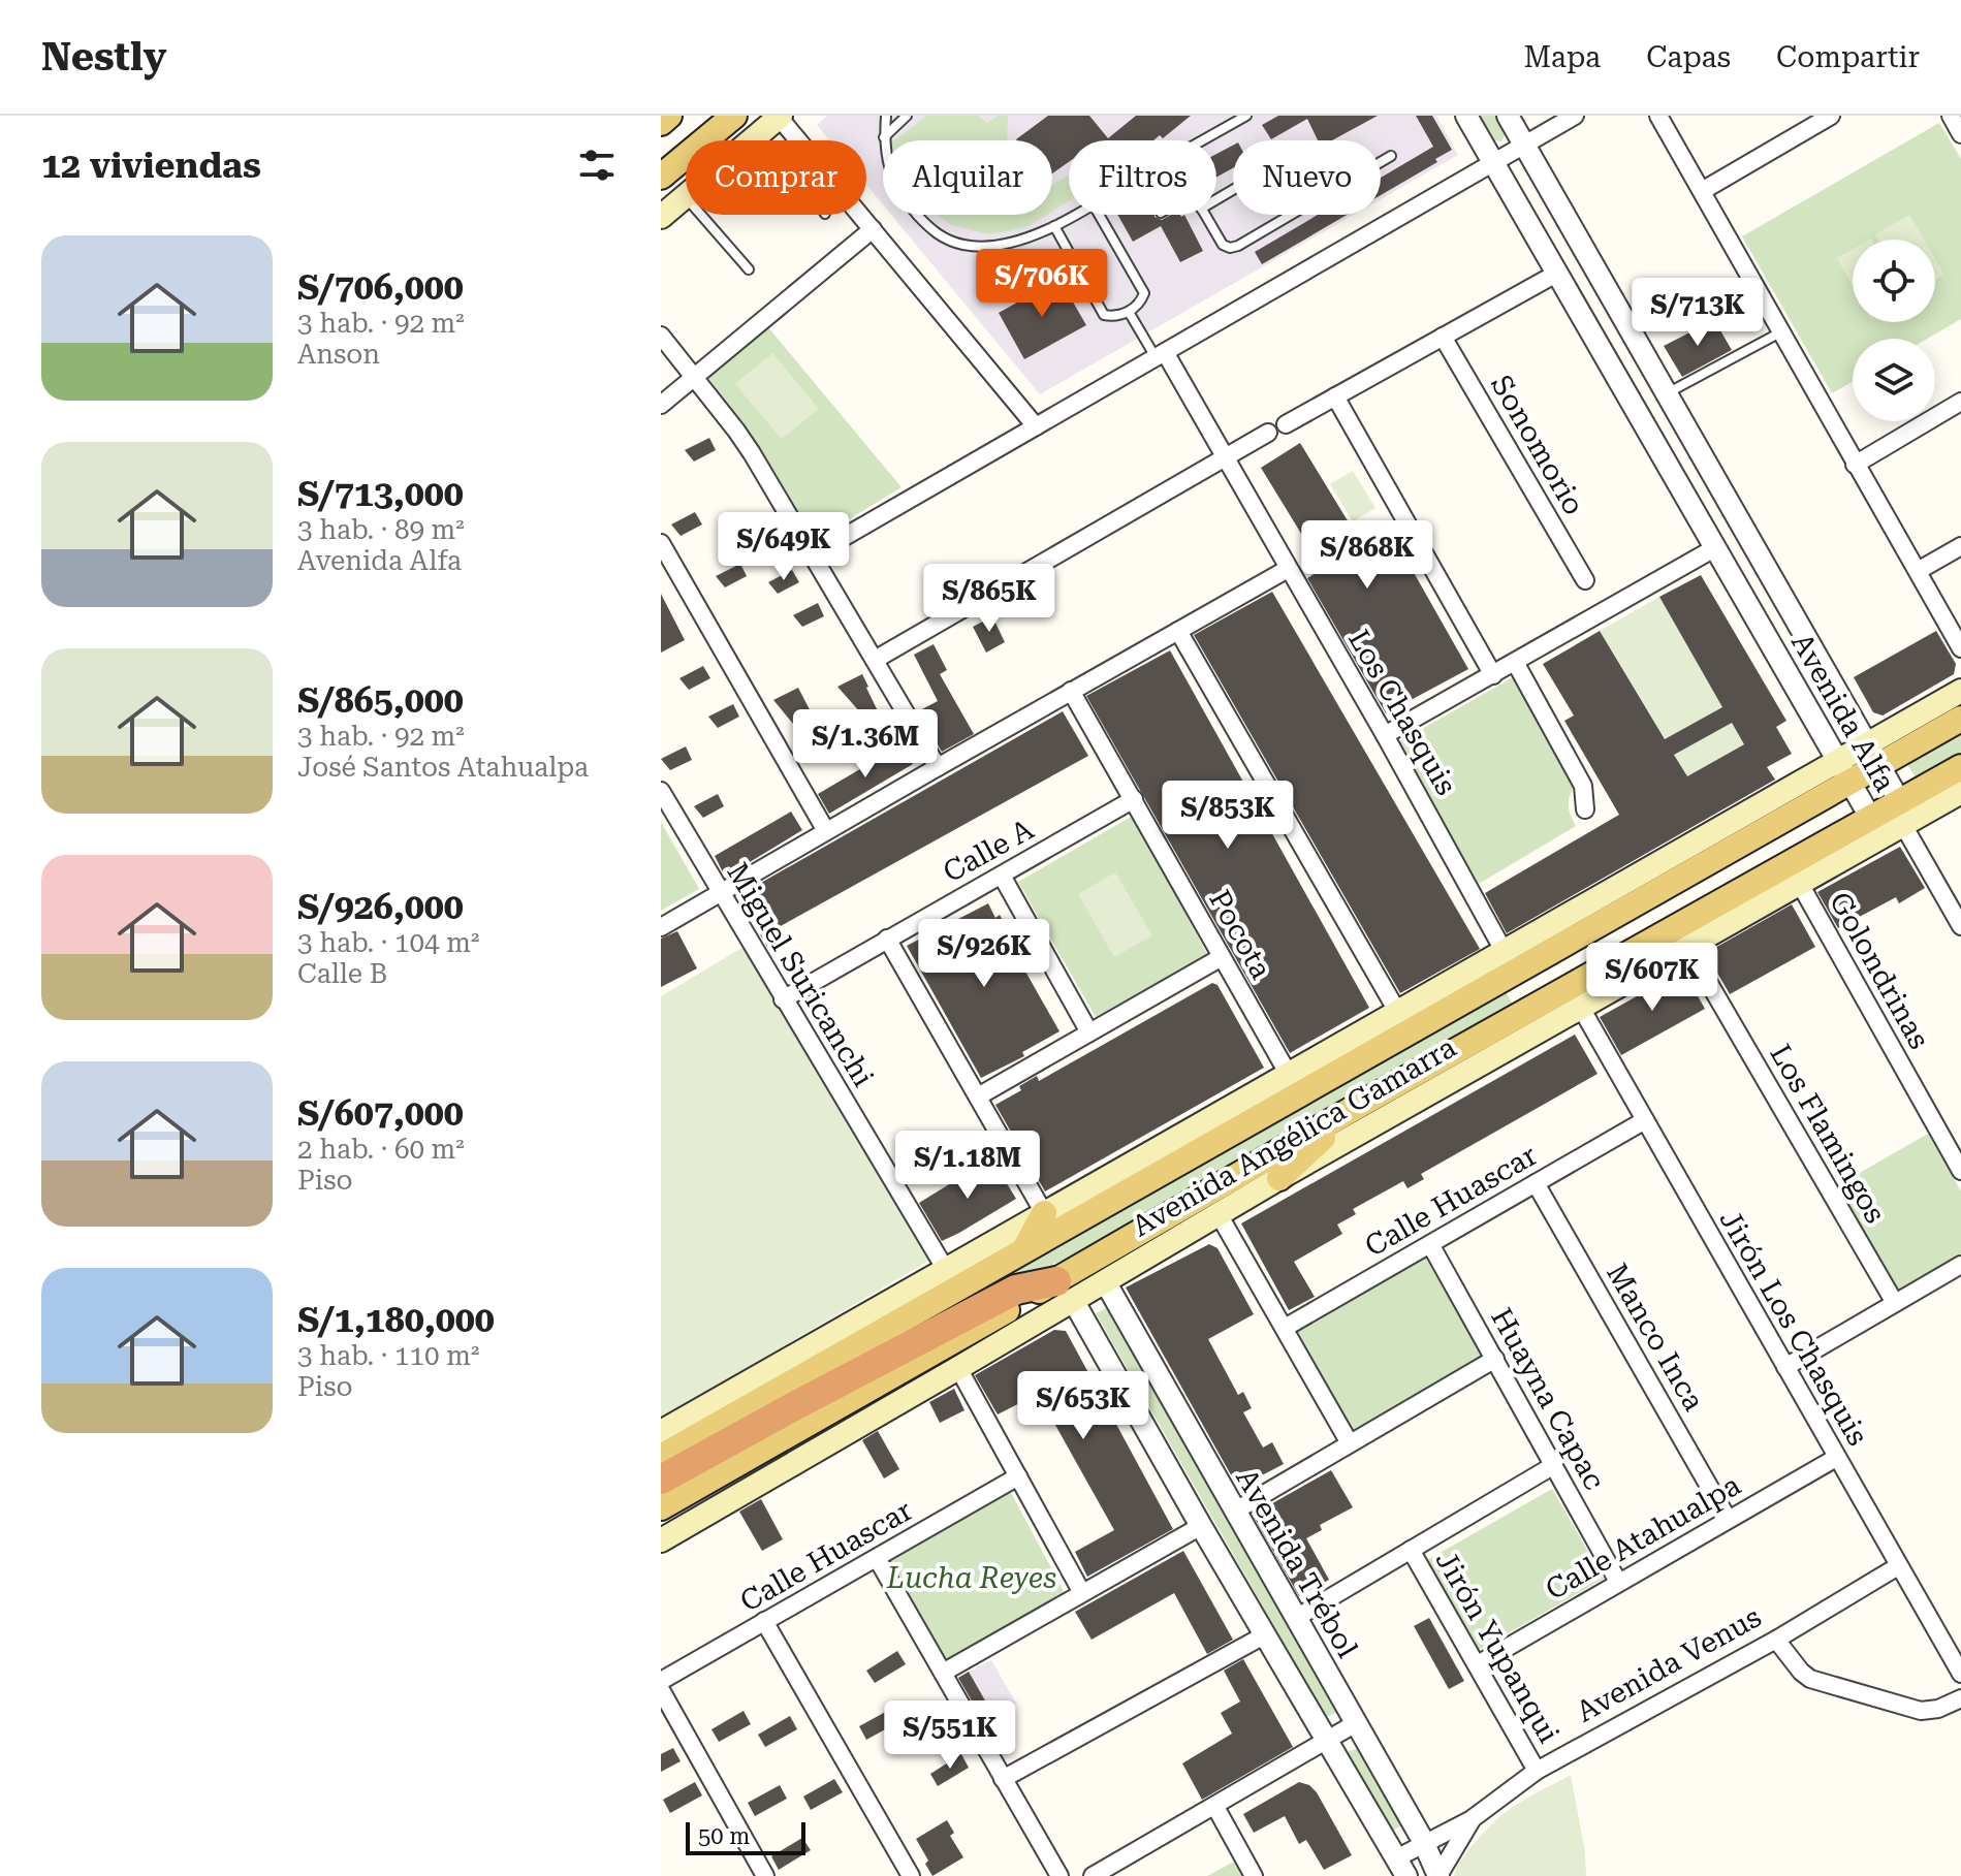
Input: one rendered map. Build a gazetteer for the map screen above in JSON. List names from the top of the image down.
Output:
{
  "streets": {
    "main road": ["Avenida Angélica Gamarra"],
    "street": [
      "Sonomorio",
      "Los Chasquis",
      "Avenida Alfa",
      "Calle A",
      "Pocota",
      "Golondrinas",
      "Miguel Suricanchi",
      "Los Flamingos",
      "Calle Huascar",
      "Jirón Los Chasquis",
      "Manco Inca",
      "Huayna Capac",
      "Calle Atahualpa",
      "Avenida Trébol",
      "Jirón Yupanqui",
      "Avenida Venus"
    ]
  },
  "crossings": [
    ["Los Chasquis", "Avenida Angélica Gamarra"],
    ["Avenida Alfa", "Avenida Angélica Gamarra"],
    ["Calle A", "Pocota"],
    ["Calle A", "Miguel Suricanchi"],
    ["Pocota", "Avenida Angélica Gamarra"],
    ["Golondrinas", "Avenida Angélica Gamarra"],
    ["Miguel Suricanchi", "Avenida Angélica Gamarra"],
    ["Los Flamingos", "Avenida Angélica Gamarra"],
    ["Avenida Angélica Gamarra", "Jirón Los Chasquis"],
    ["Avenida Angélica Gamarra", "Avenida Trébol"],
    ["Calle Huascar", "Jirón Los Chasquis"],
    ["Calle Huascar", "Manco Inca"],
    ["Calle Huascar", "Huayna Capac"],
    ["Jirón Los Chasquis", "Calle Atahualpa"],
    ["Jirón Los Chasquis", "Avenida Venus"],
    ["Manco Inca", "Calle Atahualpa"],
    ["Huayna Capac", "Calle Atahualpa"],
    ["Calle Atahualpa", "Jirón Yupanqui"],
    ["Avenida Trébol", "Avenida Venus"],
    ["Jirón Yupanqui", "Avenida Venus"]
  ],
  "parks": ["Lucha Reyes"],
  "scale_bar": "50 m",
  "page": {
    "header": "Nestly",
    "nav": ["Mapa", "Capas", "Compartir"],
    "heading": "12 viviendas",
    "chip": [
      "Comprar",
      "Alquilar",
      "Filtros",
      "Nuevo"
    ],
    "list": [
      {
        "name": "S/706,000",
        "note": "3 hab. · 92 m² · Anson"
      },
      {
        "name": "S/713,000",
        "note": "3 hab. · 89 m² · Avenida Alfa"
      },
      {
        "name": "S/865,000",
        "note": "3 hab. · 92 m² · José Santos Atahualpa"
      },
      {
        "name": "S/926,000",
        "note": "3 hab. · 104 m² · Calle B"
      },
      {
        "name": "S/607,000",
        "note": "2 hab. · 60 m² · Piso"
      },
      {
        "name": "S/1,180,000",
        "note": "3 hab. · 110 m² · Piso"
      }
    ],
    "price": [
      "S/706K",
      "S/713K",
      "S/649K",
      "S/868K",
      "S/865K",
      "S/1.36M",
      "S/853K",
      "S/926K",
      "S/607K",
      "S/1.18M",
      "S/653K",
      "S/551K"
    ],
    "scale": "50 m"
  }
}
